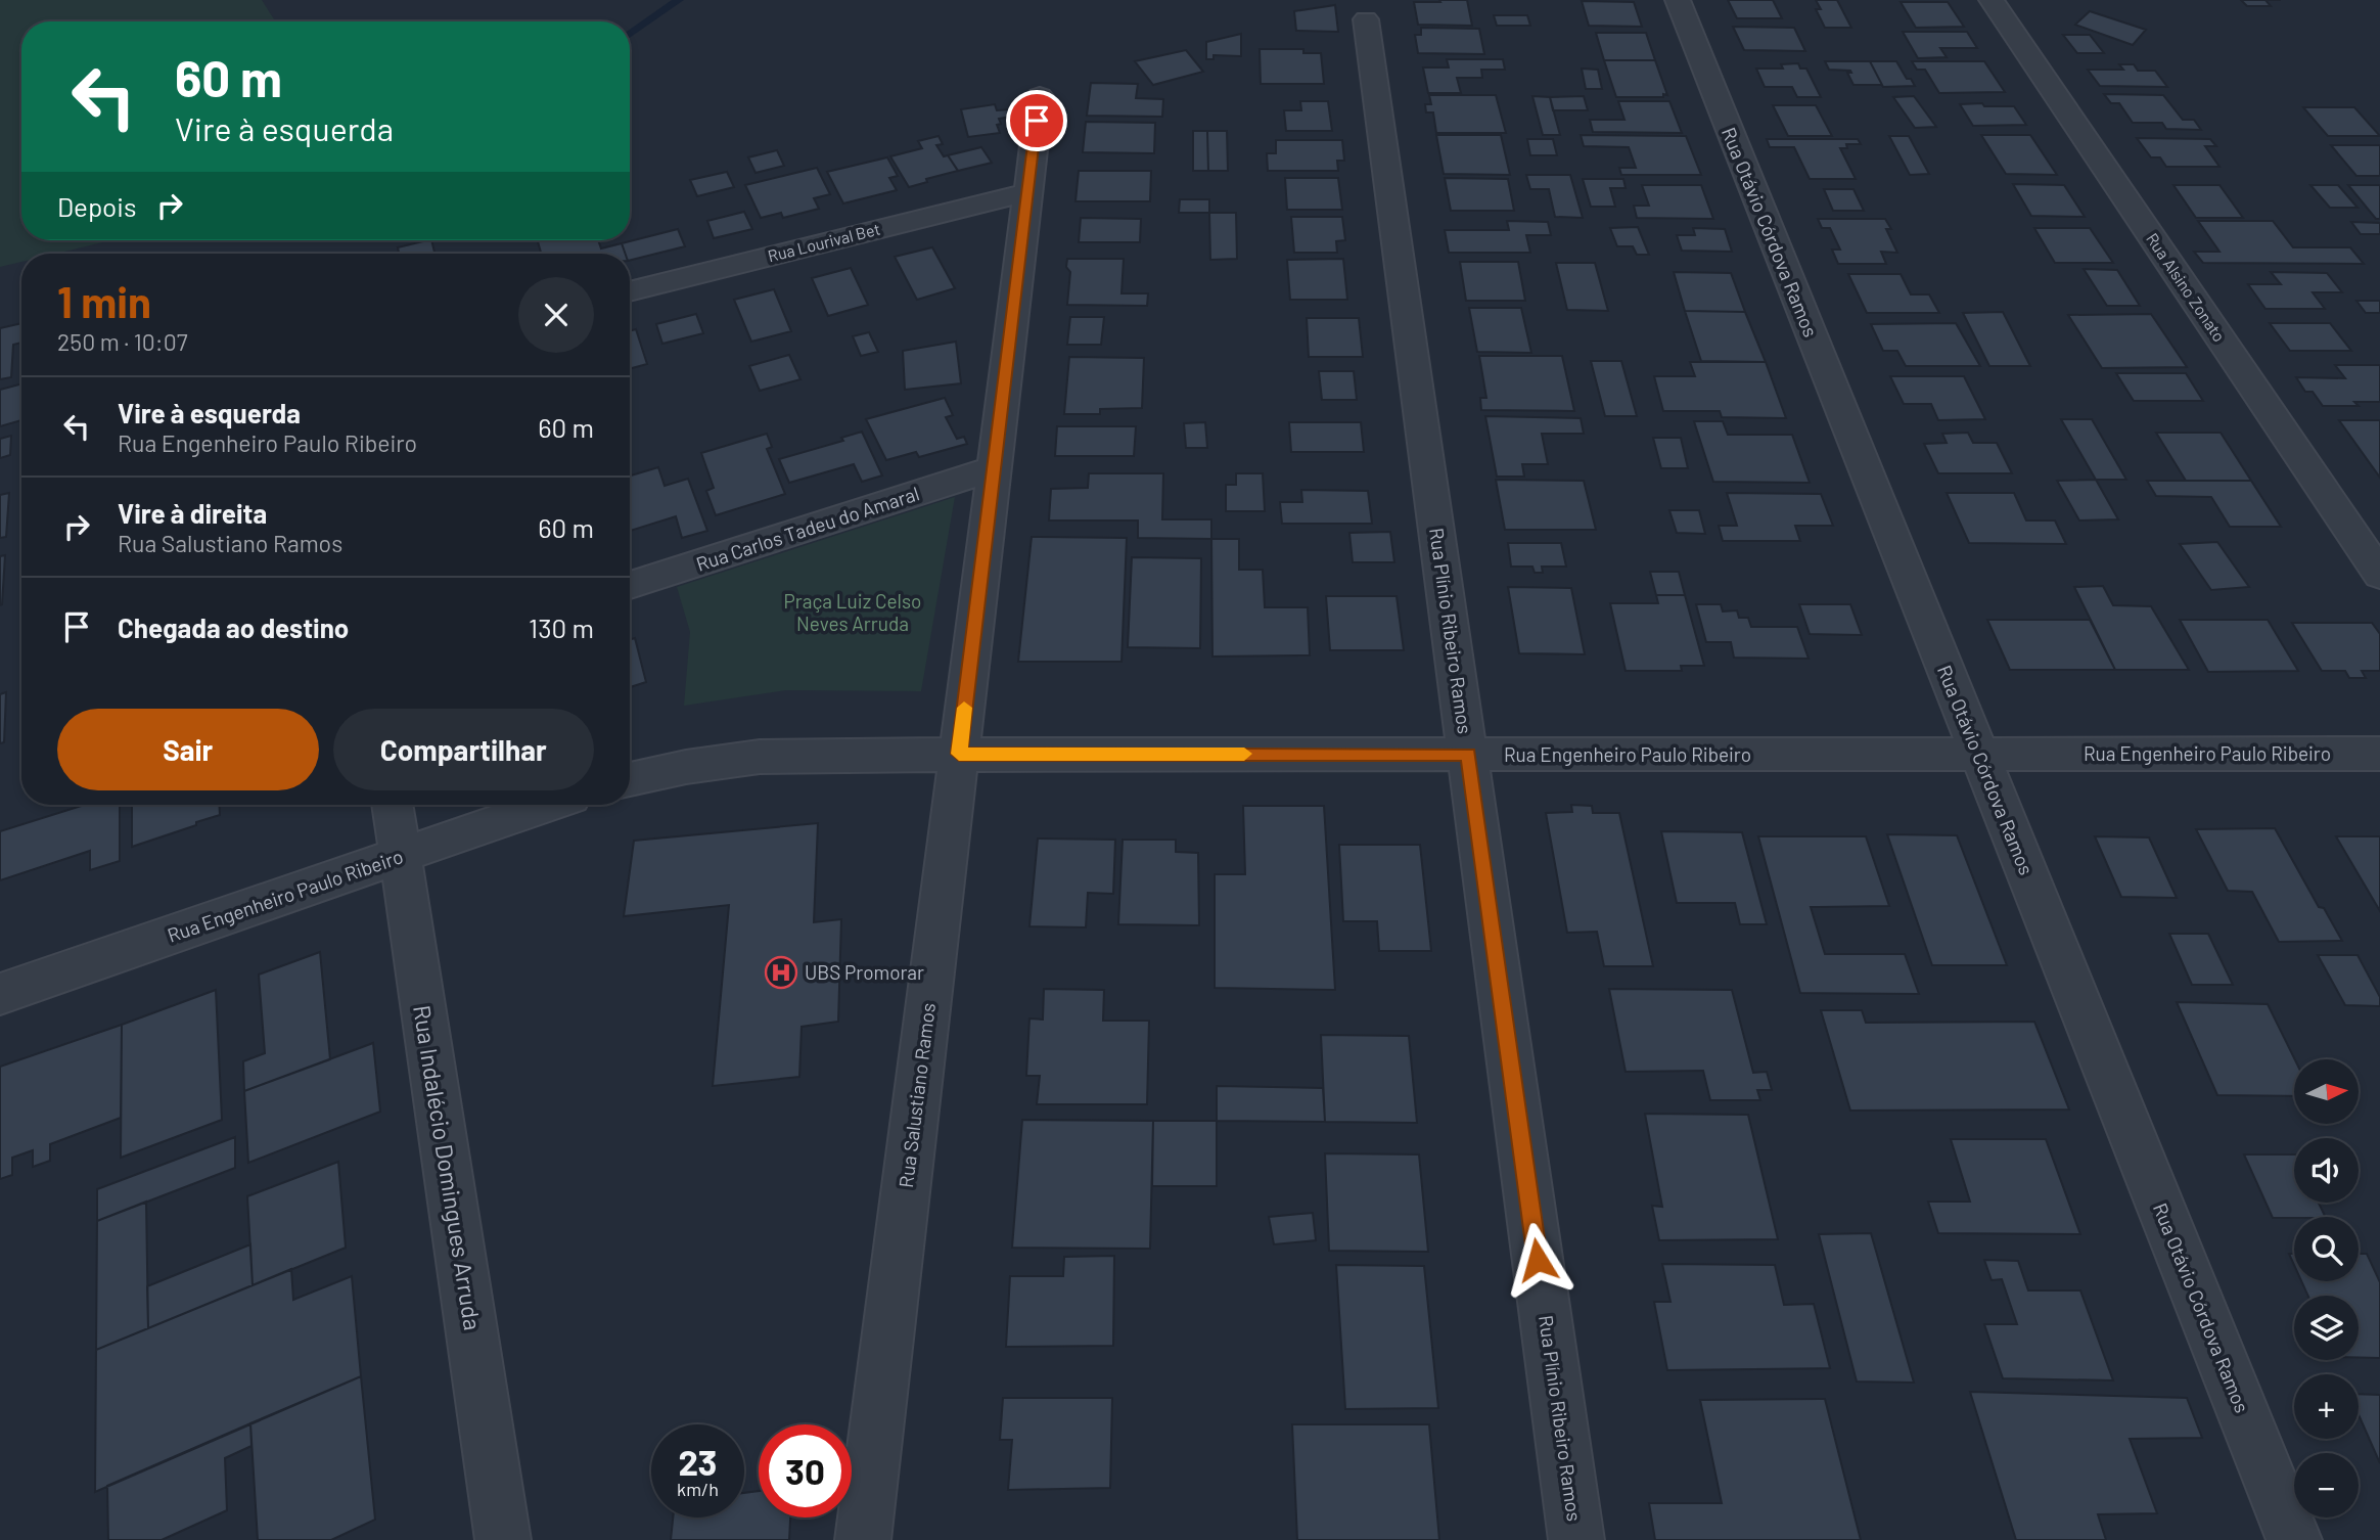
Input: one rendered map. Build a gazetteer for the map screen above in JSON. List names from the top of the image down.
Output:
{
  "streets": {
    "street": [
      "Rua Otávio Córdova Ramos",
      "Rua Lourival Bet",
      "Rua Alsino Zonato",
      "Rua Carlos Tadeu do Amaral",
      "Rua Plínio Ribeiro Ramos",
      "Rua Engenheiro Paulo Ribeiro",
      "Rua Salustiano Ramos",
      "Rua Indalécio Domingues Arruda"
    ]
  },
  "crossings": [
    ["Rua Otávio Córdova Ramos", "Rua Engenheiro Paulo Ribeiro"],
    ["Rua Lourival Bet", "Rua Salustiano Ramos"],
    ["Rua Carlos Tadeu do Amaral", "Rua Salustiano Ramos"],
    ["Rua Plínio Ribeiro Ramos", "Rua Engenheiro Paulo Ribeiro"],
    ["Rua Engenheiro Paulo Ribeiro", "Rua Salustiano Ramos"],
    ["Rua Engenheiro Paulo Ribeiro", "Rua Indalécio Domingues Arruda"]
  ],
  "parks": ["Praça Luiz Celso Neves Arruda"],
  "places": {
    "hospital": ["UBS Promorar"]
  },
  "north": "right",
  "page": {
    "turn": ["60 m", "Vire à esquerda"],
    "then": "Depois",
    "heading": ["1 min", "250 m · 10:07"],
    "list": [
      {
        "name": "Vire à esquerda",
        "note": "Rua Engenheiro Paulo Ribeiro",
        "value": "60 m"
      },
      {
        "name": "Vire à direita",
        "note": "Rua Salustiano Ramos",
        "value": "60 m"
      },
      {
        "name": "Chegada ao destino",
        "value": "130 m"
      }
    ],
    "buttons": ["Sair", "Compartilhar"],
    "map_buttons": ["+", "−"],
    "speed": "23 km/h",
    "limit": "30"
  }
}
